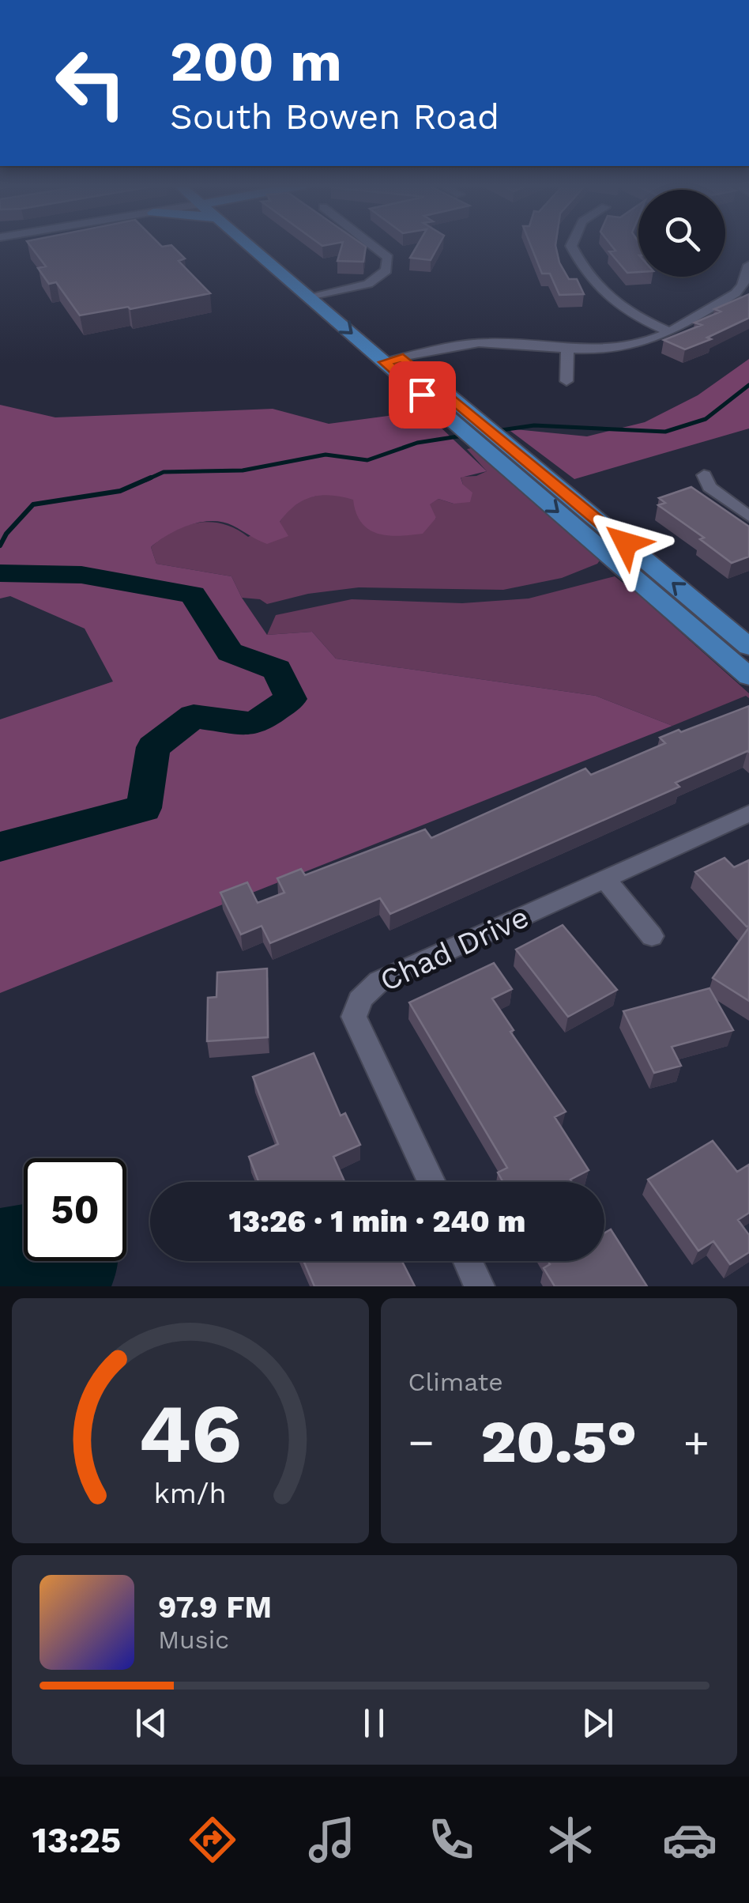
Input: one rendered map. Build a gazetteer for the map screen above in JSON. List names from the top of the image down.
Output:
{
  "streets": {
    "street": ["Chad Drive"]
  },
  "page": {
    "turn": ["200 m", "South Bowen Road"],
    "limit": "50",
    "trip": "13:26 · 1 min · 240 m",
    "tile": "Climate",
    "heat": ["−", "20.5°", "+"],
    "song": ["97.9 FM", "Music"],
    "tabs": "13:25",
    "gauge": ["46", "km/h"]
  }
}
